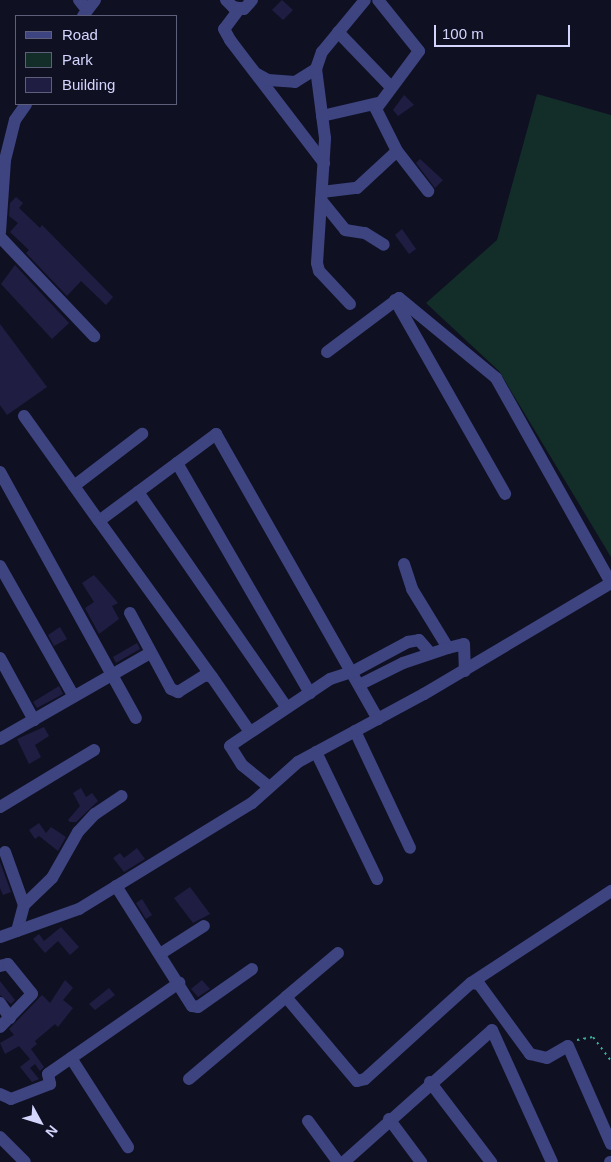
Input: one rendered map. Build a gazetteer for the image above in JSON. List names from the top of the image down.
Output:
{
  "legend": ["Road", "Park", "Building"],
  "scale_bar": "100 m",
  "north": "bottom right"
}
